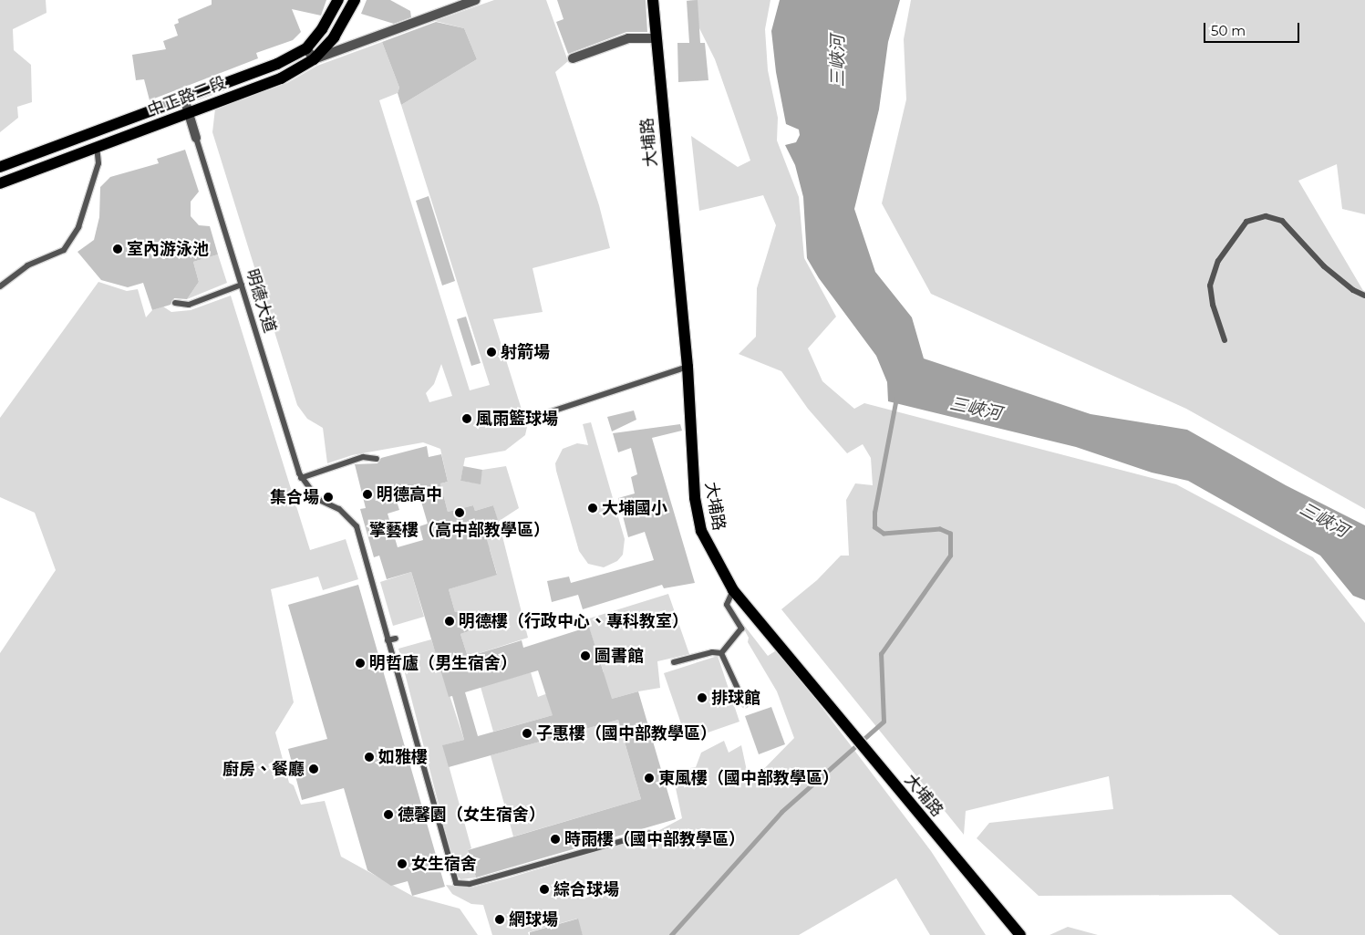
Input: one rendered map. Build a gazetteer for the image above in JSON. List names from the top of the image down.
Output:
{
  "streets": {
    "main road": ["中正路二段", "大埔路"],
    "lane": ["明德大道"]
  },
  "water": ["三峽河"],
  "places": [
    "室內游泳池",
    "射箭場",
    "風雨籃球場",
    "明德高中",
    "集合場",
    "大埔國小",
    "擎藝樓（高中部教學區）",
    "明德樓（行政中心、專科教室）",
    "圖書館",
    "明哲廬（男生宿舍）",
    "排球館",
    "子惠樓（國中部教學區）",
    "如雅樓",
    "廚房、餐廳",
    "東風樓（國中部教學區）",
    "德馨園（女生宿舍）",
    "時雨樓（國中部教學區）",
    "女生宿舍",
    "綜合球場",
    "網球場"
  ],
  "scale_bar": "50 m"
}
